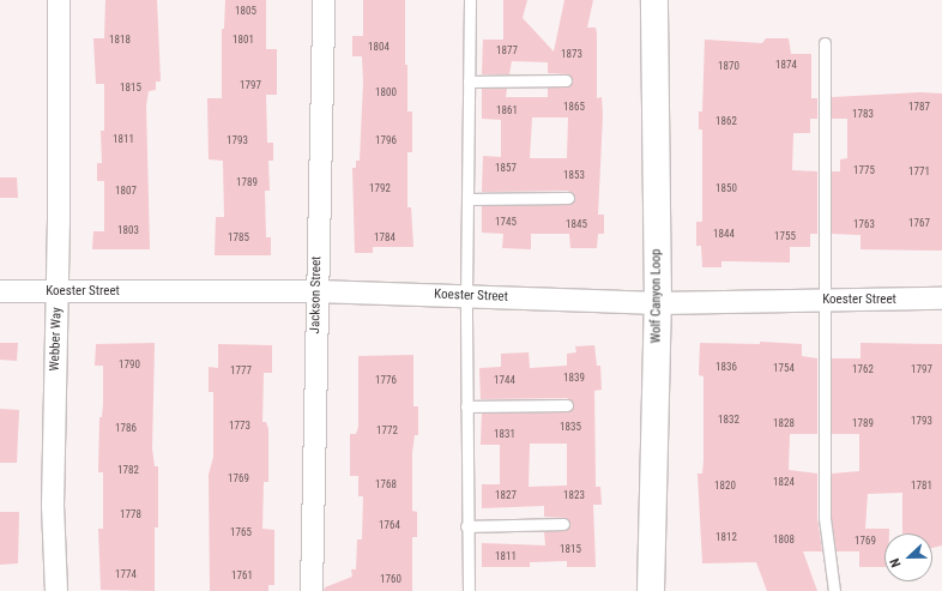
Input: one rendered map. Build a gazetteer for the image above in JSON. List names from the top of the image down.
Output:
{
  "streets": {
    "street": [
      "Koester Street",
      "Jackson Street",
      "Wolf Canyon Loop",
      "Webber Way"
    ]
  },
  "crossings": [
    ["Koester Street", "Jackson Street"],
    ["Koester Street", "Wolf Canyon Loop"],
    ["Koester Street", "Webber Way"]
  ],
  "house_numbers": [
    "1805",
    "1818",
    "1801",
    "1804",
    "1877",
    "1873",
    "1874",
    "1870",
    "1797",
    "1815",
    "1800",
    "1865",
    "1787",
    "1861",
    "1783",
    "1862",
    "1811",
    "1793",
    "1796",
    "1857",
    "1775",
    "1771",
    "1853",
    "1789",
    "1792",
    "1850",
    "1807",
    "1745",
    "1767",
    "1845",
    "1763",
    "1803",
    "1844",
    "1755",
    "1785",
    "1784",
    "1790",
    "1836",
    "1754",
    "1762",
    "1797",
    "1777",
    "1839",
    "1776",
    "1744",
    "1832",
    "1793",
    "1828",
    "1789",
    "1773",
    "1835",
    "1786",
    "1772",
    "1831",
    "1782",
    "1769",
    "1824",
    "1768",
    "1820",
    "1781",
    "1827",
    "1823",
    "1778",
    "1764",
    "1765",
    "1812",
    "1808",
    "1769",
    "1815",
    "1811",
    "1774",
    "1761",
    "1760"
  ],
  "north": "left"
}
